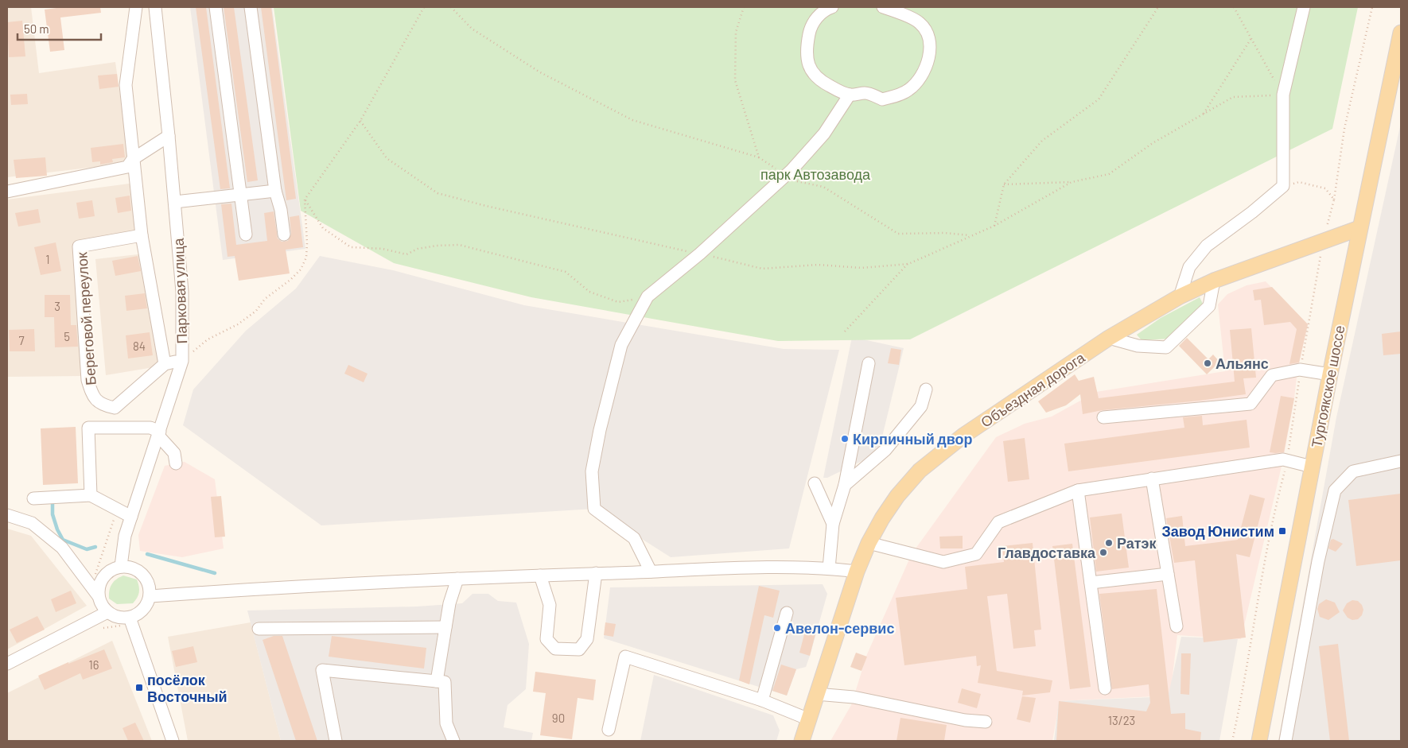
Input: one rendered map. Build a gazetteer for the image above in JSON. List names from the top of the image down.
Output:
{
  "streets": {
    "main road": ["Тургоякское шоссе", "Объездная дорога"],
    "street": ["Парковая улица", "Береговой переулок"]
  },
  "crossings": [
    ["Парковая улица", "Береговой переулок"],
    ["Тургоякское шоссе", "Объездная дорога"]
  ],
  "parks": ["парк Автозавода"],
  "places": {
    "other": [
      "Альянс",
      "Кирпичный двор",
      "Ратэк",
      "Главдоставка",
      "Авелон-сервис"
    ],
    "transit": ["Завод Юнистим", "посёлок Восточный"]
  },
  "house_numbers": [
    "1",
    "3",
    "5",
    "7",
    "84",
    "16",
    "90",
    "13/23"
  ],
  "scale_bar": "50 m"
}
